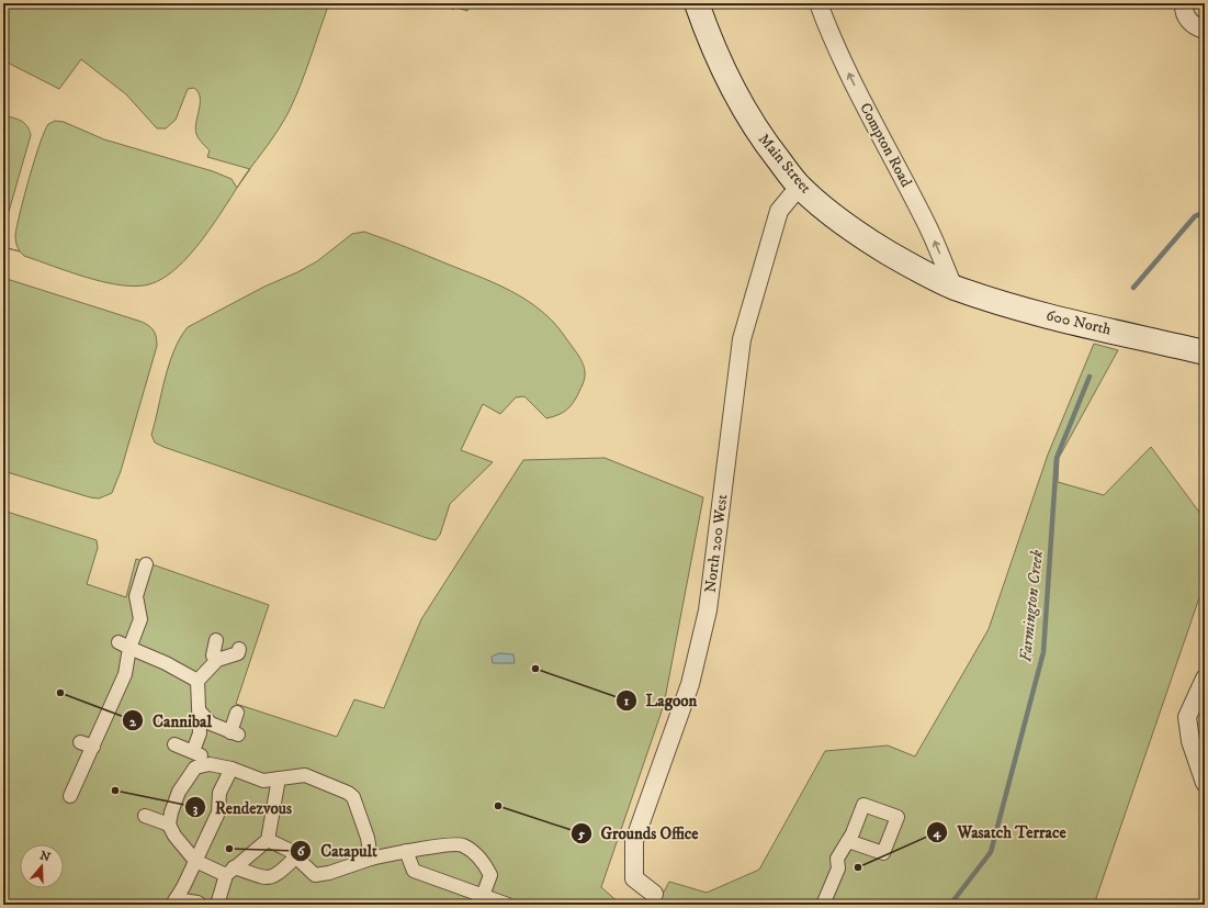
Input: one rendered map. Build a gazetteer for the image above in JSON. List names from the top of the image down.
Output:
{
  "streets": {
    "main road": ["Main Street", "600 North"],
    "street": ["Compton Road", "North 200 West"]
  },
  "crossings": [
    ["Compton Road", "Main Street"],
    ["Compton Road", "600 North"],
    ["Main Street", "600 North"],
    ["Main Street", "North 200 West"]
  ],
  "one_way": ["Compton Road"],
  "water": ["Farmington Creek"],
  "places": [
    "Lagoon",
    "Cannibal",
    "Rendezvous",
    "Grounds Office",
    "Catapult",
    "Wasatch Terrace"
  ],
  "north": "top"
}
